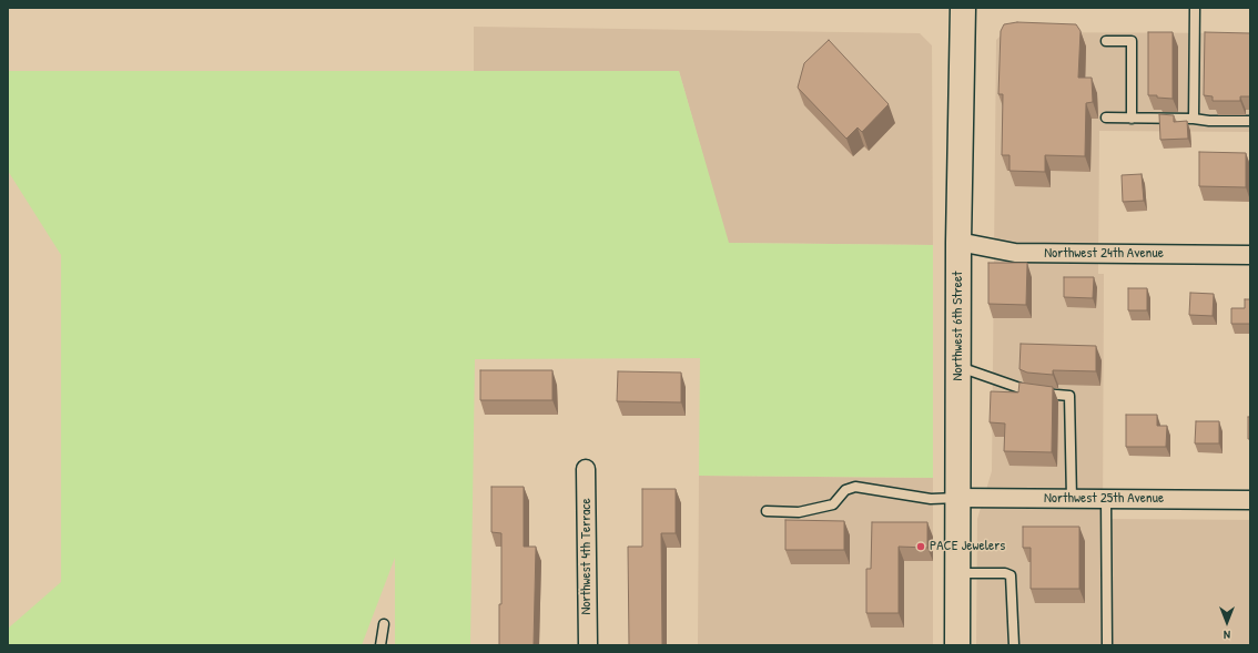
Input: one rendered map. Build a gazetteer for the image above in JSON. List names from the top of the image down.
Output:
{
  "streets": {
    "main road": ["Northwest 6th Street"],
    "street": ["Northwest 24th Avenue", "Northwest 25th Avenue", "Northwest 4th Terrace"]
  },
  "crossings": [
    ["Northwest 24th Avenue", "Northwest 6th Street"],
    ["Northwest 6th Street", "Northwest 25th Avenue"]
  ],
  "places": ["PACE Jewelers"],
  "north": "bottom"
}
